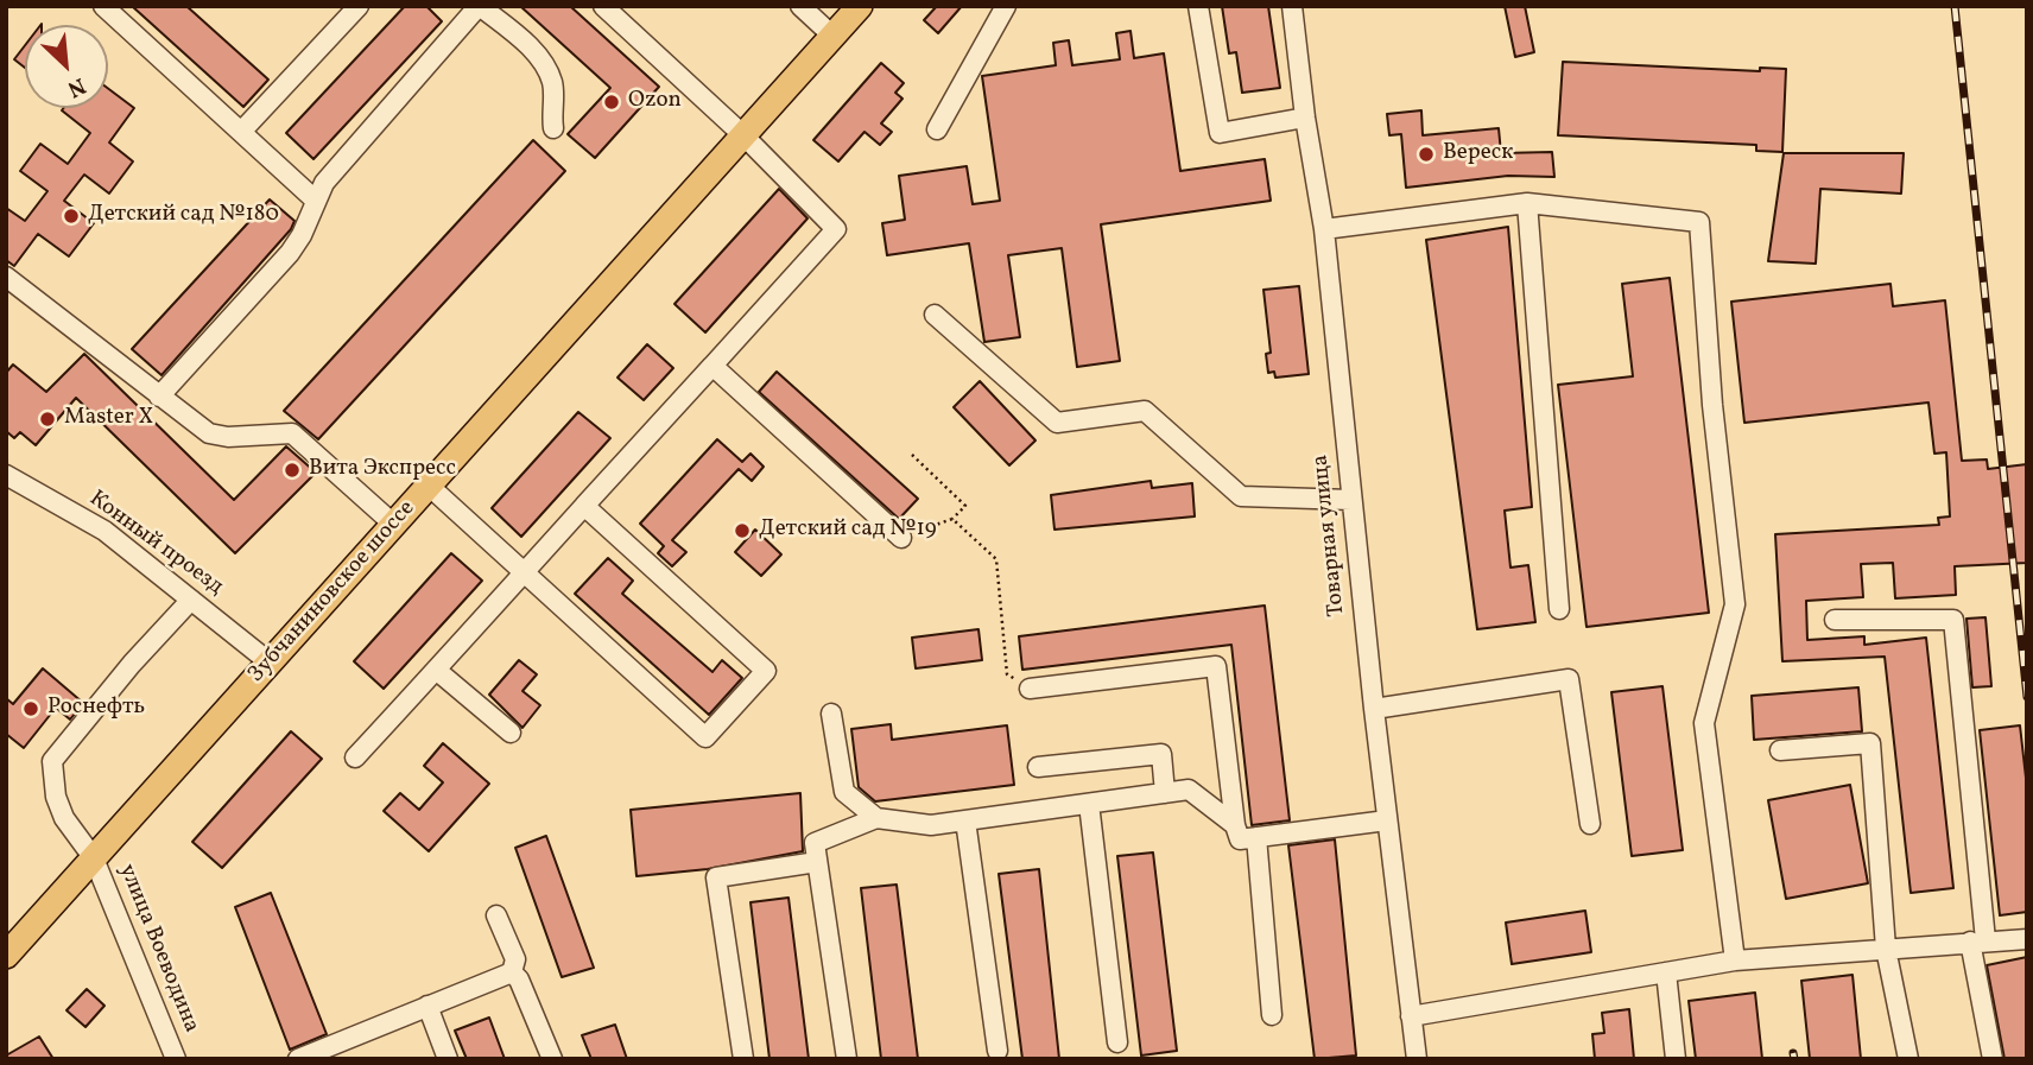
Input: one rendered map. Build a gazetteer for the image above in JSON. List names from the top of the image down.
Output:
{
  "streets": {
    "main road": ["Зубчаниновское шоссе"],
    "street": ["Товарная улица", "Конный проезд", "улица Воеводина"]
  },
  "crossings": [
    ["Конный проезд", "Зубчаниновское шоссе"],
    ["Конный проезд", "улица Воеводина"],
    ["Зубчаниновское шоссе", "улица Воеводина"]
  ],
  "places": [
    "Ozon",
    "Вереск",
    "Детский сад №180",
    "Master X",
    "Вита Экспресс",
    "Детский сад №19",
    "Роснефть"
  ],
  "north": "bottom right"
}
